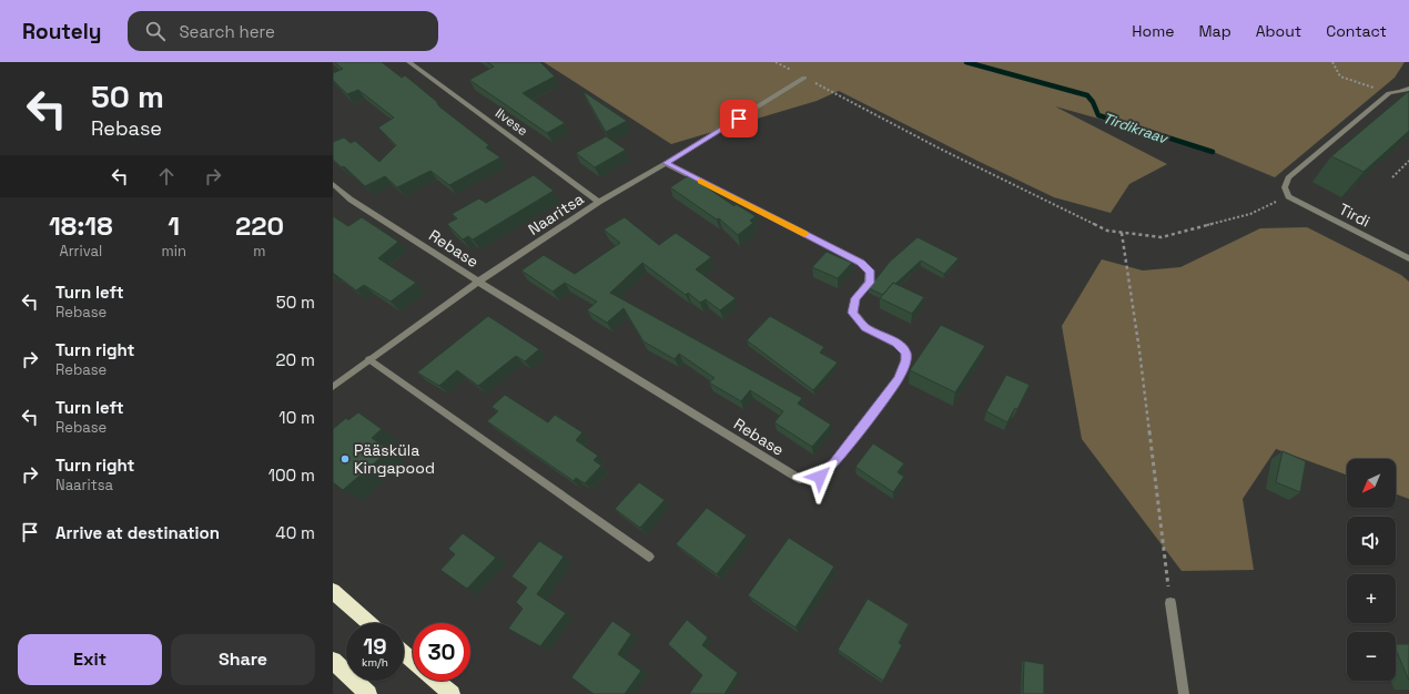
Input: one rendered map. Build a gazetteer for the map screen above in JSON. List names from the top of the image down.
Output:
{
  "streets": {
    "street": [
      "Ilvese",
      "Naaritsa",
      "Tirdi",
      "Rebase"
    ]
  },
  "crossings": [
    ["Ilvese", "Naaritsa"],
    ["Naaritsa", "Rebase"]
  ],
  "water": ["Tirdikraav"],
  "places": ["Pääsküla Kingapood"],
  "north": "bottom left",
  "page": {
    "header": "Routely",
    "search": "Search here",
    "nav": [
      "Home",
      "Map",
      "About",
      "Contact"
    ],
    "turn": ["50 m", "Rebase"],
    "eta": [
      "18:18",
      "Arrival",
      "1",
      "min",
      "220",
      "m"
    ],
    "list": [
      {
        "name": "Turn left",
        "note": "Rebase",
        "value": "50 m"
      },
      {
        "name": "Turn right",
        "note": "Rebase",
        "value": "20 m"
      },
      {
        "name": "Turn left",
        "note": "Rebase",
        "value": "10 m"
      },
      {
        "name": "Turn right",
        "note": "Naaritsa",
        "value": "100 m"
      },
      {
        "name": "Arrive at destination",
        "value": "40 m"
      }
    ],
    "map_buttons": ["+", "−"],
    "speed": "19 km/h",
    "limit": "30",
    "buttons": ["Exit", "Share"]
  }
}
